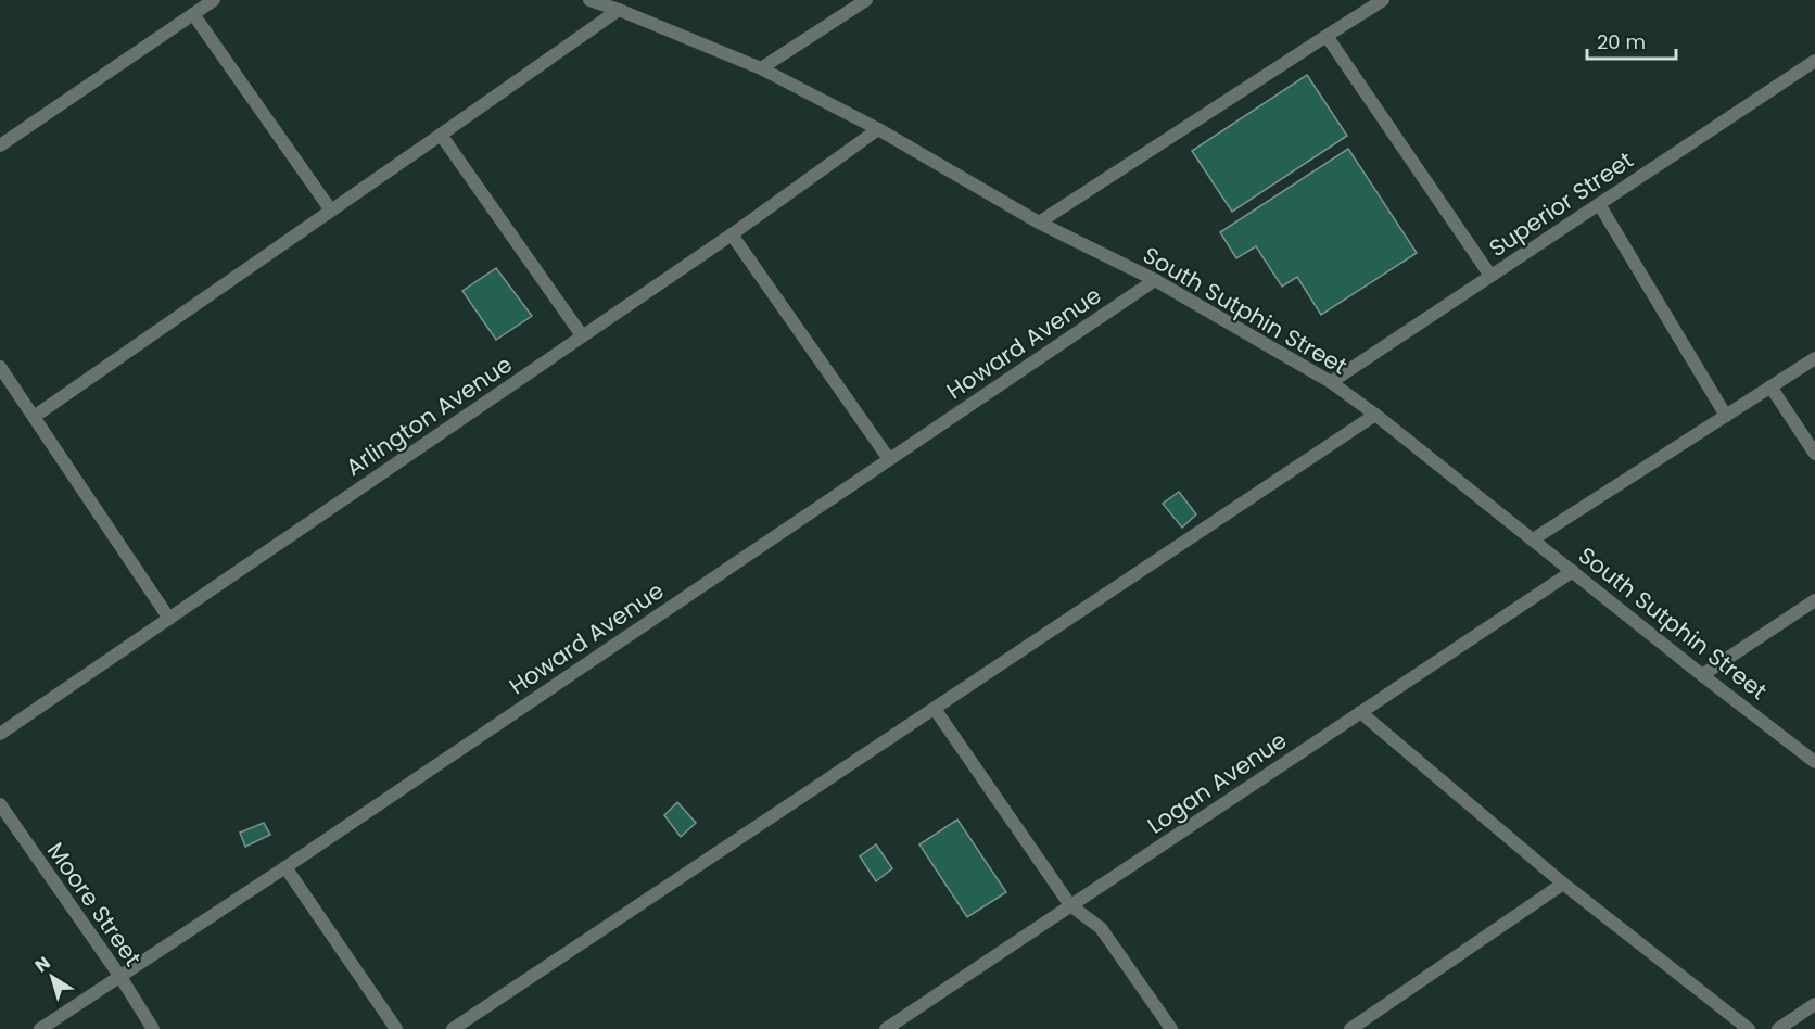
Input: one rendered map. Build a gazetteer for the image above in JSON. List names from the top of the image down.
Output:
{
  "streets": {
    "street": [
      "Superior Street",
      "South Sutphin Street",
      "Howard Avenue",
      "Arlington Avenue",
      "Logan Avenue",
      "Moore Street"
    ]
  },
  "crossings": [
    ["Superior Street", "South Sutphin Street"],
    ["South Sutphin Street", "Howard Avenue"],
    ["South Sutphin Street", "Arlington Avenue"],
    ["South Sutphin Street", "Logan Avenue"],
    ["Howard Avenue", "Moore Street"]
  ],
  "scale_bar": "20 m",
  "north": "top left"
}
